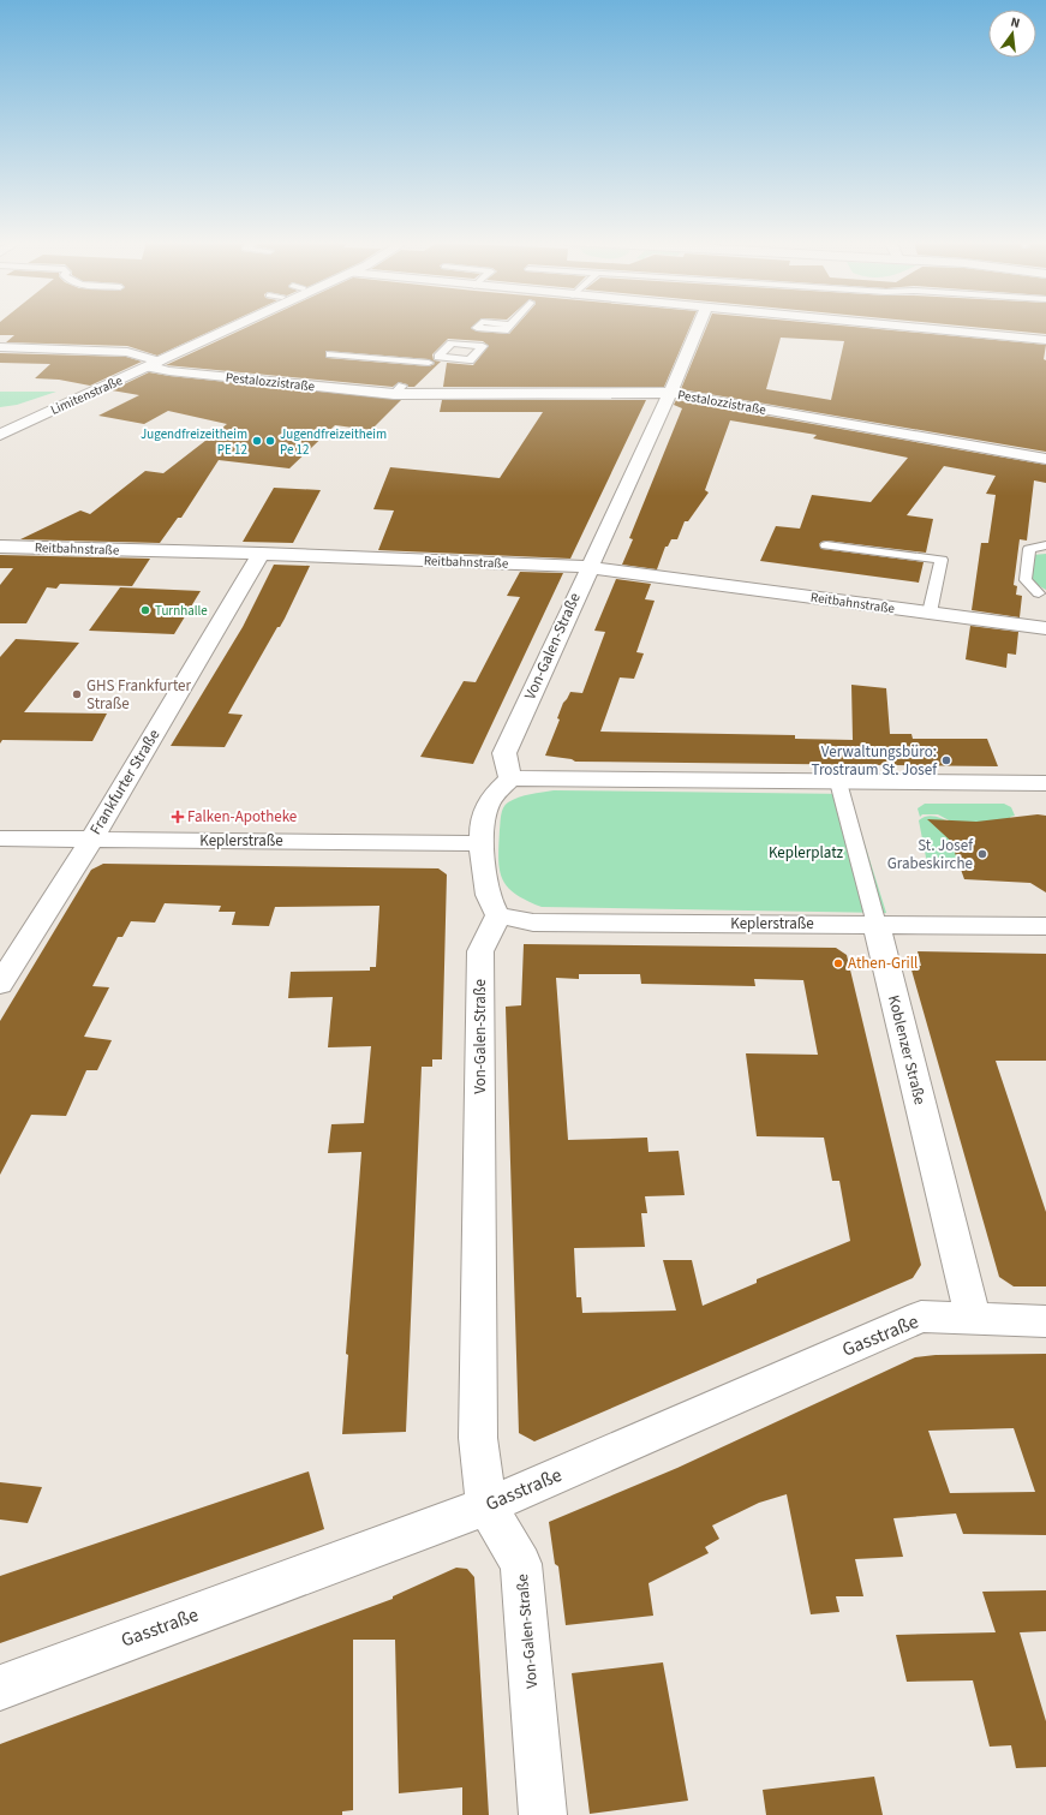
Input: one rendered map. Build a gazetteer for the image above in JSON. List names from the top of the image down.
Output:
{
  "streets": {
    "street": [
      "Pestalozzistraße",
      "Limitenstraße",
      "Reitbahnstraße",
      "Von-Galen-Straße",
      "Frankfurter Straße",
      "Keplerstraße",
      "Koblenzer Straße",
      "Gasstraße"
    ]
  },
  "crossings": [
    ["Pestalozzistraße", "Limitenstraße"],
    ["Pestalozzistraße", "Von-Galen-Straße"],
    ["Reitbahnstraße", "Von-Galen-Straße"],
    ["Reitbahnstraße", "Frankfurter Straße"],
    ["Von-Galen-Straße", "Keplerstraße"],
    ["Von-Galen-Straße", "Gasstraße"],
    ["Frankfurter Straße", "Keplerstraße"],
    ["Keplerstraße", "Koblenzer Straße"],
    ["Koblenzer Straße", "Gasstraße"]
  ],
  "parks": ["Keplerplatz"],
  "places": {
    "other": [
      "Jugendfreizeitheim PE 12",
      "Jugendfreizeitheim Pe 12",
      "Turnhalle",
      "GHS Frankfurter Straße",
      "Verwaltungsbüro: Trostraum St. Josef",
      "St. Josef Grabeskirche",
      "Athen-Grill"
    ],
    "health": ["Falken-Apotheke"]
  },
  "north": "top"
}
